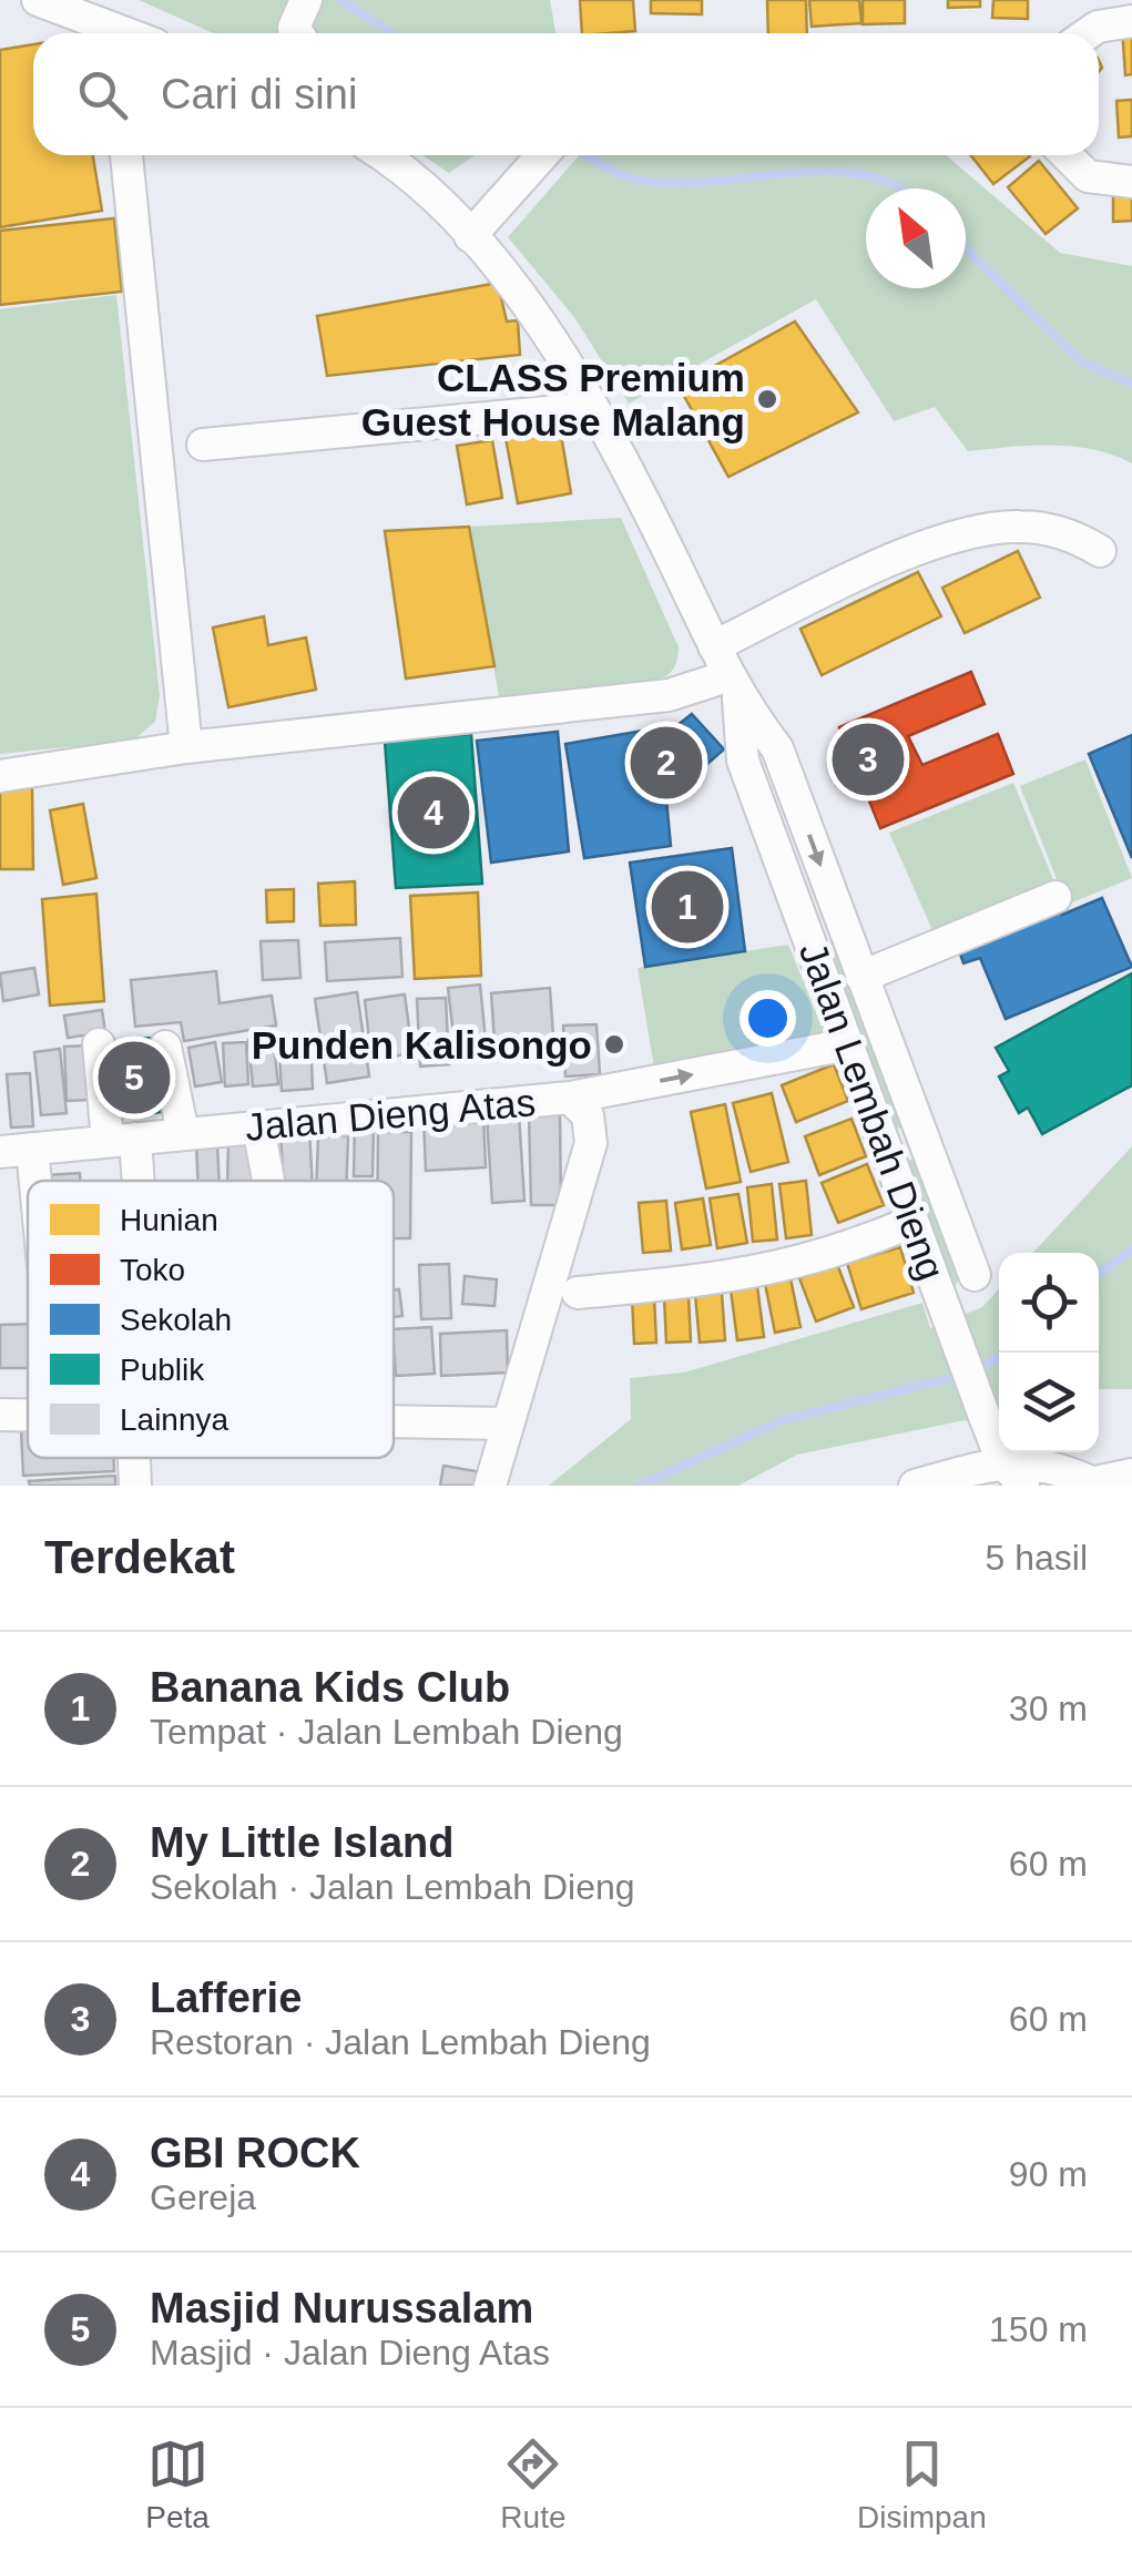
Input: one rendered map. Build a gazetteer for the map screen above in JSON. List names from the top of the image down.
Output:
{
  "streets": {
    "street": ["Jalan Lembah Dieng", "Jalan Dieng Atas"]
  },
  "places": ["CLASS Premium Guest House Malang", "Punden Kalisongo"],
  "legend": [
    "Hunian",
    "Toko",
    "Sekolah",
    "Publik",
    "Lainnya"
  ],
  "north": "top left",
  "page": {
    "search": "Cari di sini",
    "pins": [
      "3",
      "2",
      "4",
      "1",
      "5"
    ],
    "heading": ["Terdekat", "5 hasil"],
    "list": [
      {
        "mark": "1",
        "name": "Banana Kids Club",
        "note": "Tempat · Jalan Lembah Dieng",
        "value": "30 m"
      },
      {
        "mark": "2",
        "name": "My Little Island",
        "note": "Sekolah · Jalan Lembah Dieng",
        "value": "60 m"
      },
      {
        "mark": "3",
        "name": "Lafferie",
        "note": "Restoran · Jalan Lembah Dieng",
        "value": "60 m"
      },
      {
        "mark": "4",
        "name": "GBI ROCK",
        "note": "Gereja",
        "value": "90 m"
      },
      {
        "mark": "5",
        "name": "Masjid Nurussalam",
        "note": "Masjid · Jalan Dieng Atas",
        "value": "150 m"
      }
    ],
    "nav": ["Peta", "Rute", "Disimpan"]
  }
}
